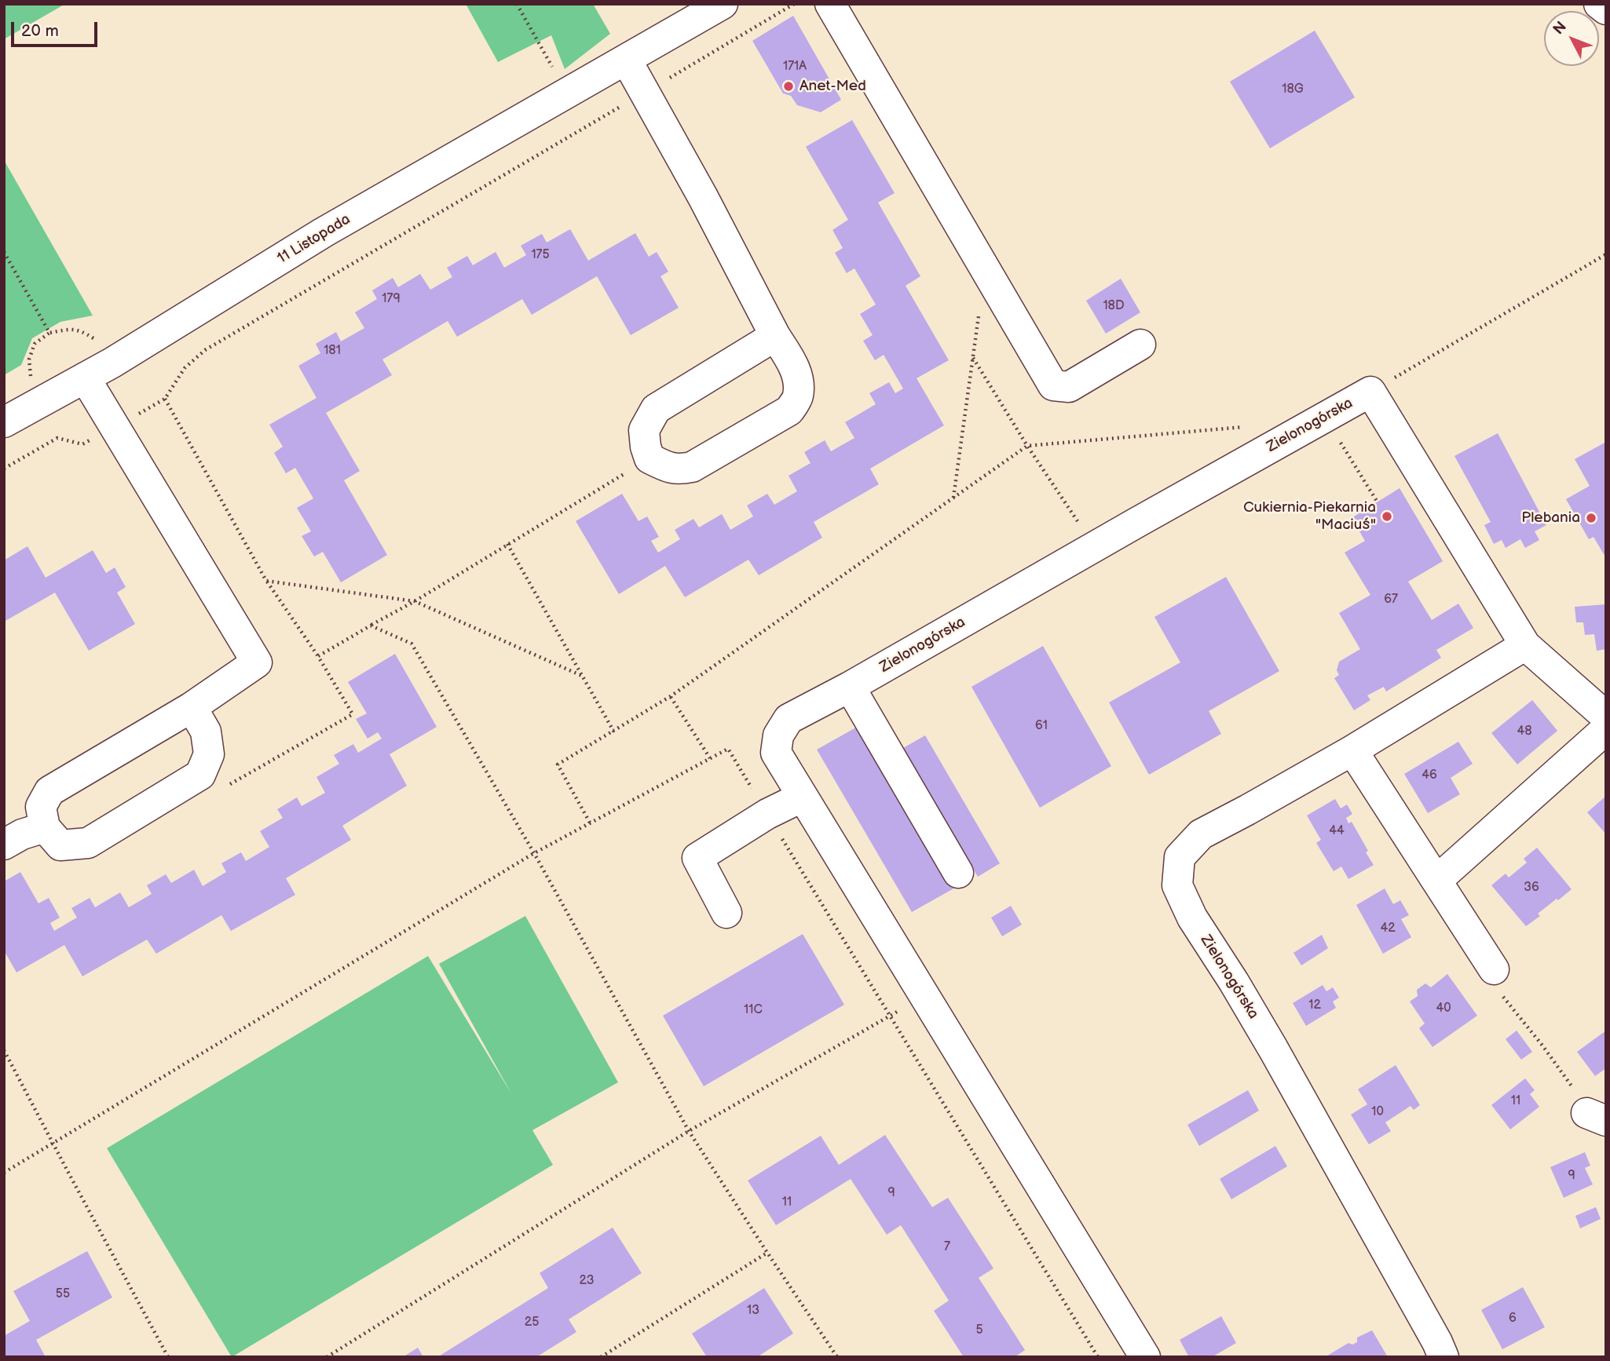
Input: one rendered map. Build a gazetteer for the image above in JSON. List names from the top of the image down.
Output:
{
  "streets": {
    "street": ["11 Listopada", "Zielonogórska"]
  },
  "places": ["Anet-Med", "Cukiernia-Piekarnia \"Maciuś\"", "Plebania"],
  "house_numbers": [
    "171A",
    "18G",
    "175",
    "179",
    "18D",
    "181",
    "67",
    "61",
    "48",
    "46",
    "44",
    "36",
    "42",
    "12",
    "40",
    "11C",
    "11",
    "10",
    "9",
    "9",
    "11",
    "7",
    "23",
    "55",
    "13",
    "6",
    "25",
    "5"
  ],
  "scale_bar": "20 m",
  "north": "top left"
}
